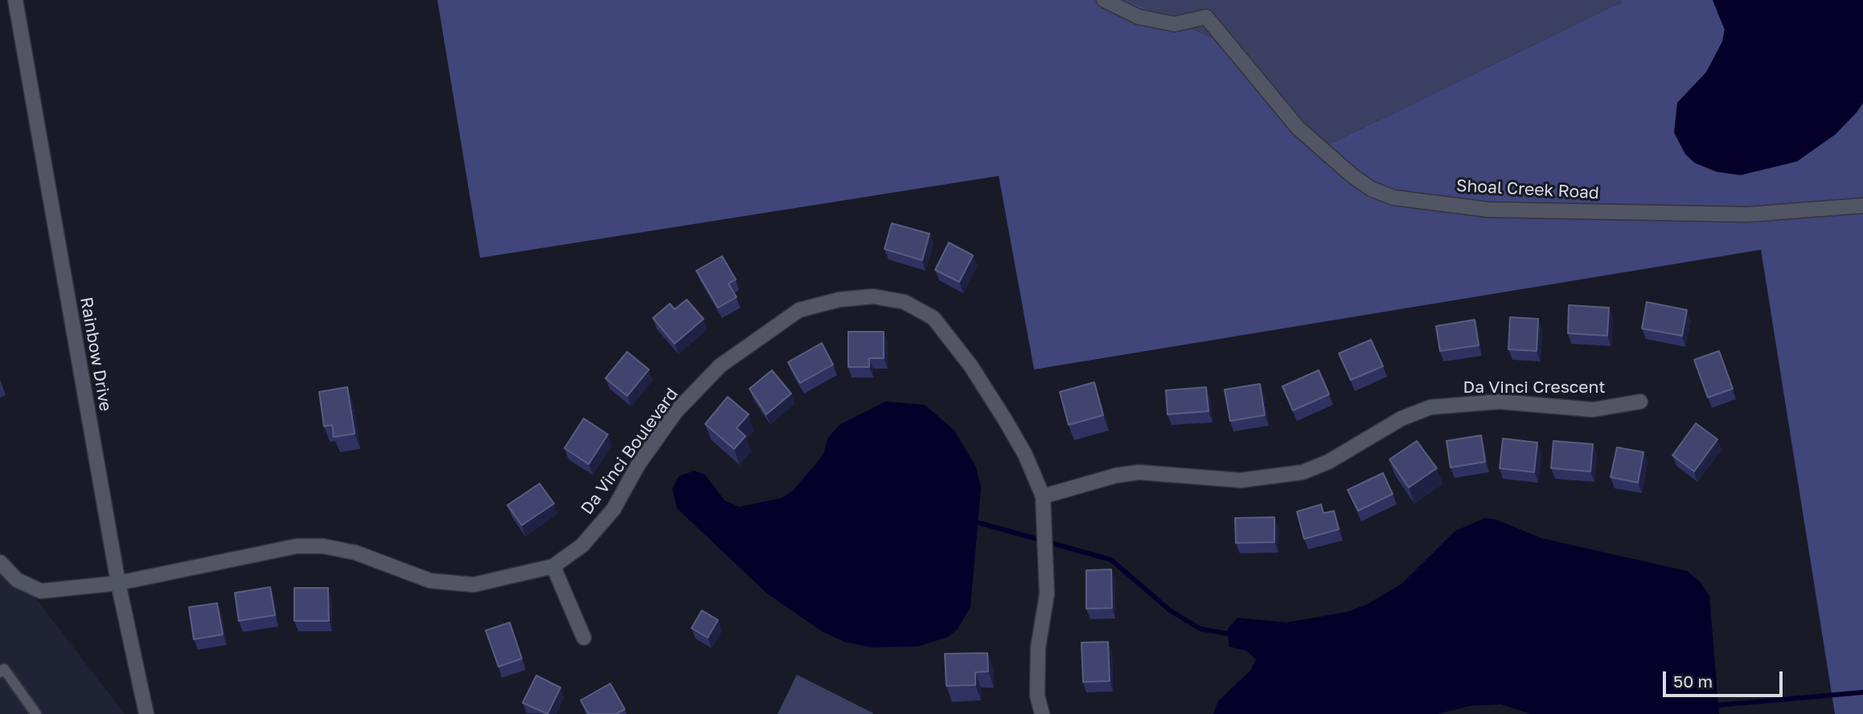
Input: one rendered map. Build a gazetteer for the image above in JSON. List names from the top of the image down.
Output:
{
  "streets": {
    "street": [
      "Shoal Creek Road",
      "Rainbow Drive",
      "Da Vinci Crescent",
      "Da Vinci Boulevard"
    ]
  },
  "crossings": [
    ["Rainbow Drive", "Da Vinci Boulevard"],
    ["Da Vinci Crescent", "Da Vinci Boulevard"]
  ],
  "scale_bar": "50 m"
}
